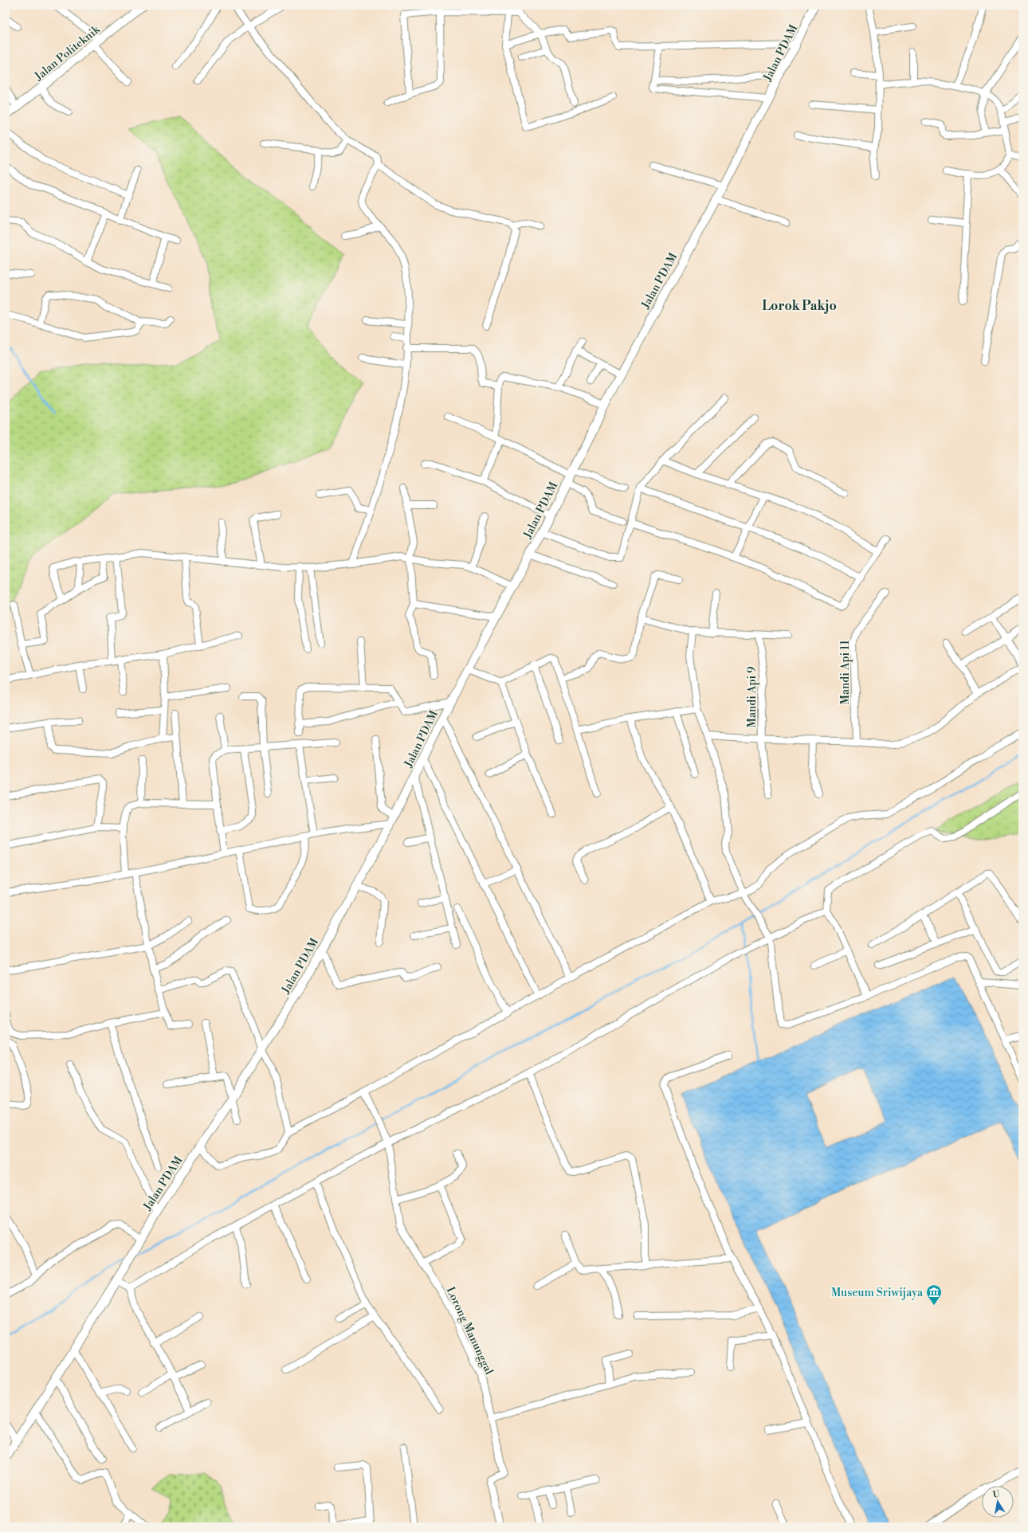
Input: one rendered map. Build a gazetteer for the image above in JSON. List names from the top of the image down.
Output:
{
  "streets": {
    "street": [
      "Jalan Politeknik",
      "Jalan PDAM",
      "Mandi Api 11",
      "Mandi Api 9",
      "Lorong Manunggal"
    ]
  },
  "districts": ["Lorok Pakjo"],
  "places": {
    "museum": ["Museum Sriwijaya"]
  },
  "north": "top"
}
